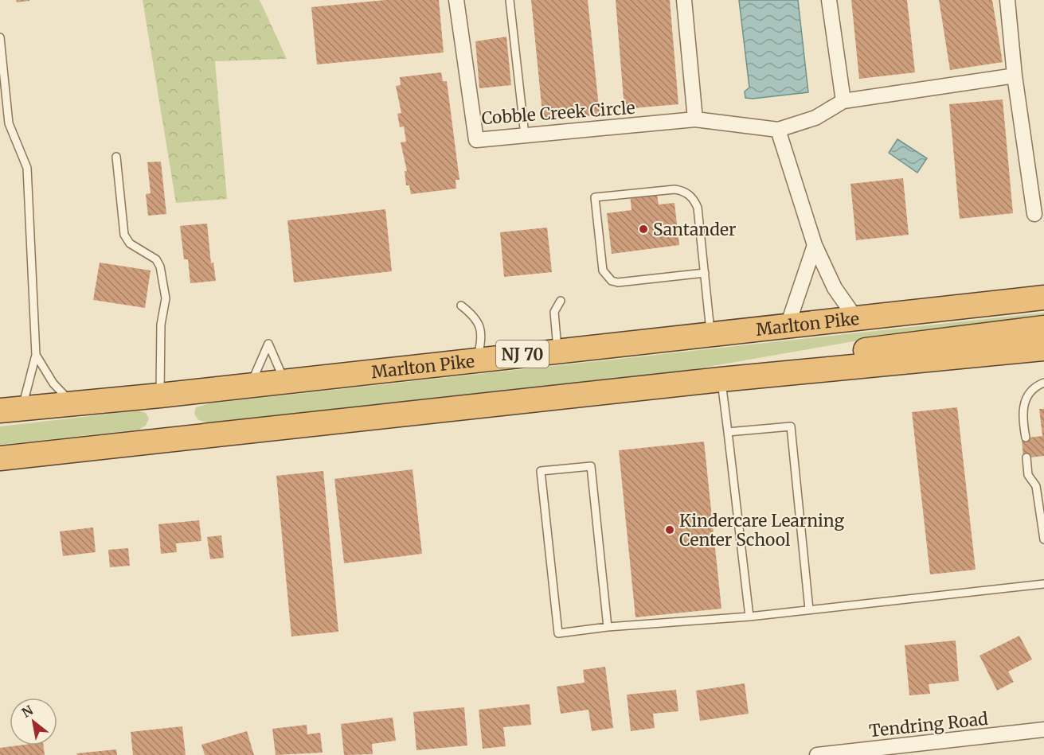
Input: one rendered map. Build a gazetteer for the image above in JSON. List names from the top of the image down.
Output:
{
  "streets": {
    "highway": ["Marlton Pike", "NJ 70"],
    "street": ["Cobble Creek Circle", "Tendring Road"]
  },
  "places": ["Santander", "Kindercare Learning Center School"],
  "north": "top left"
}
